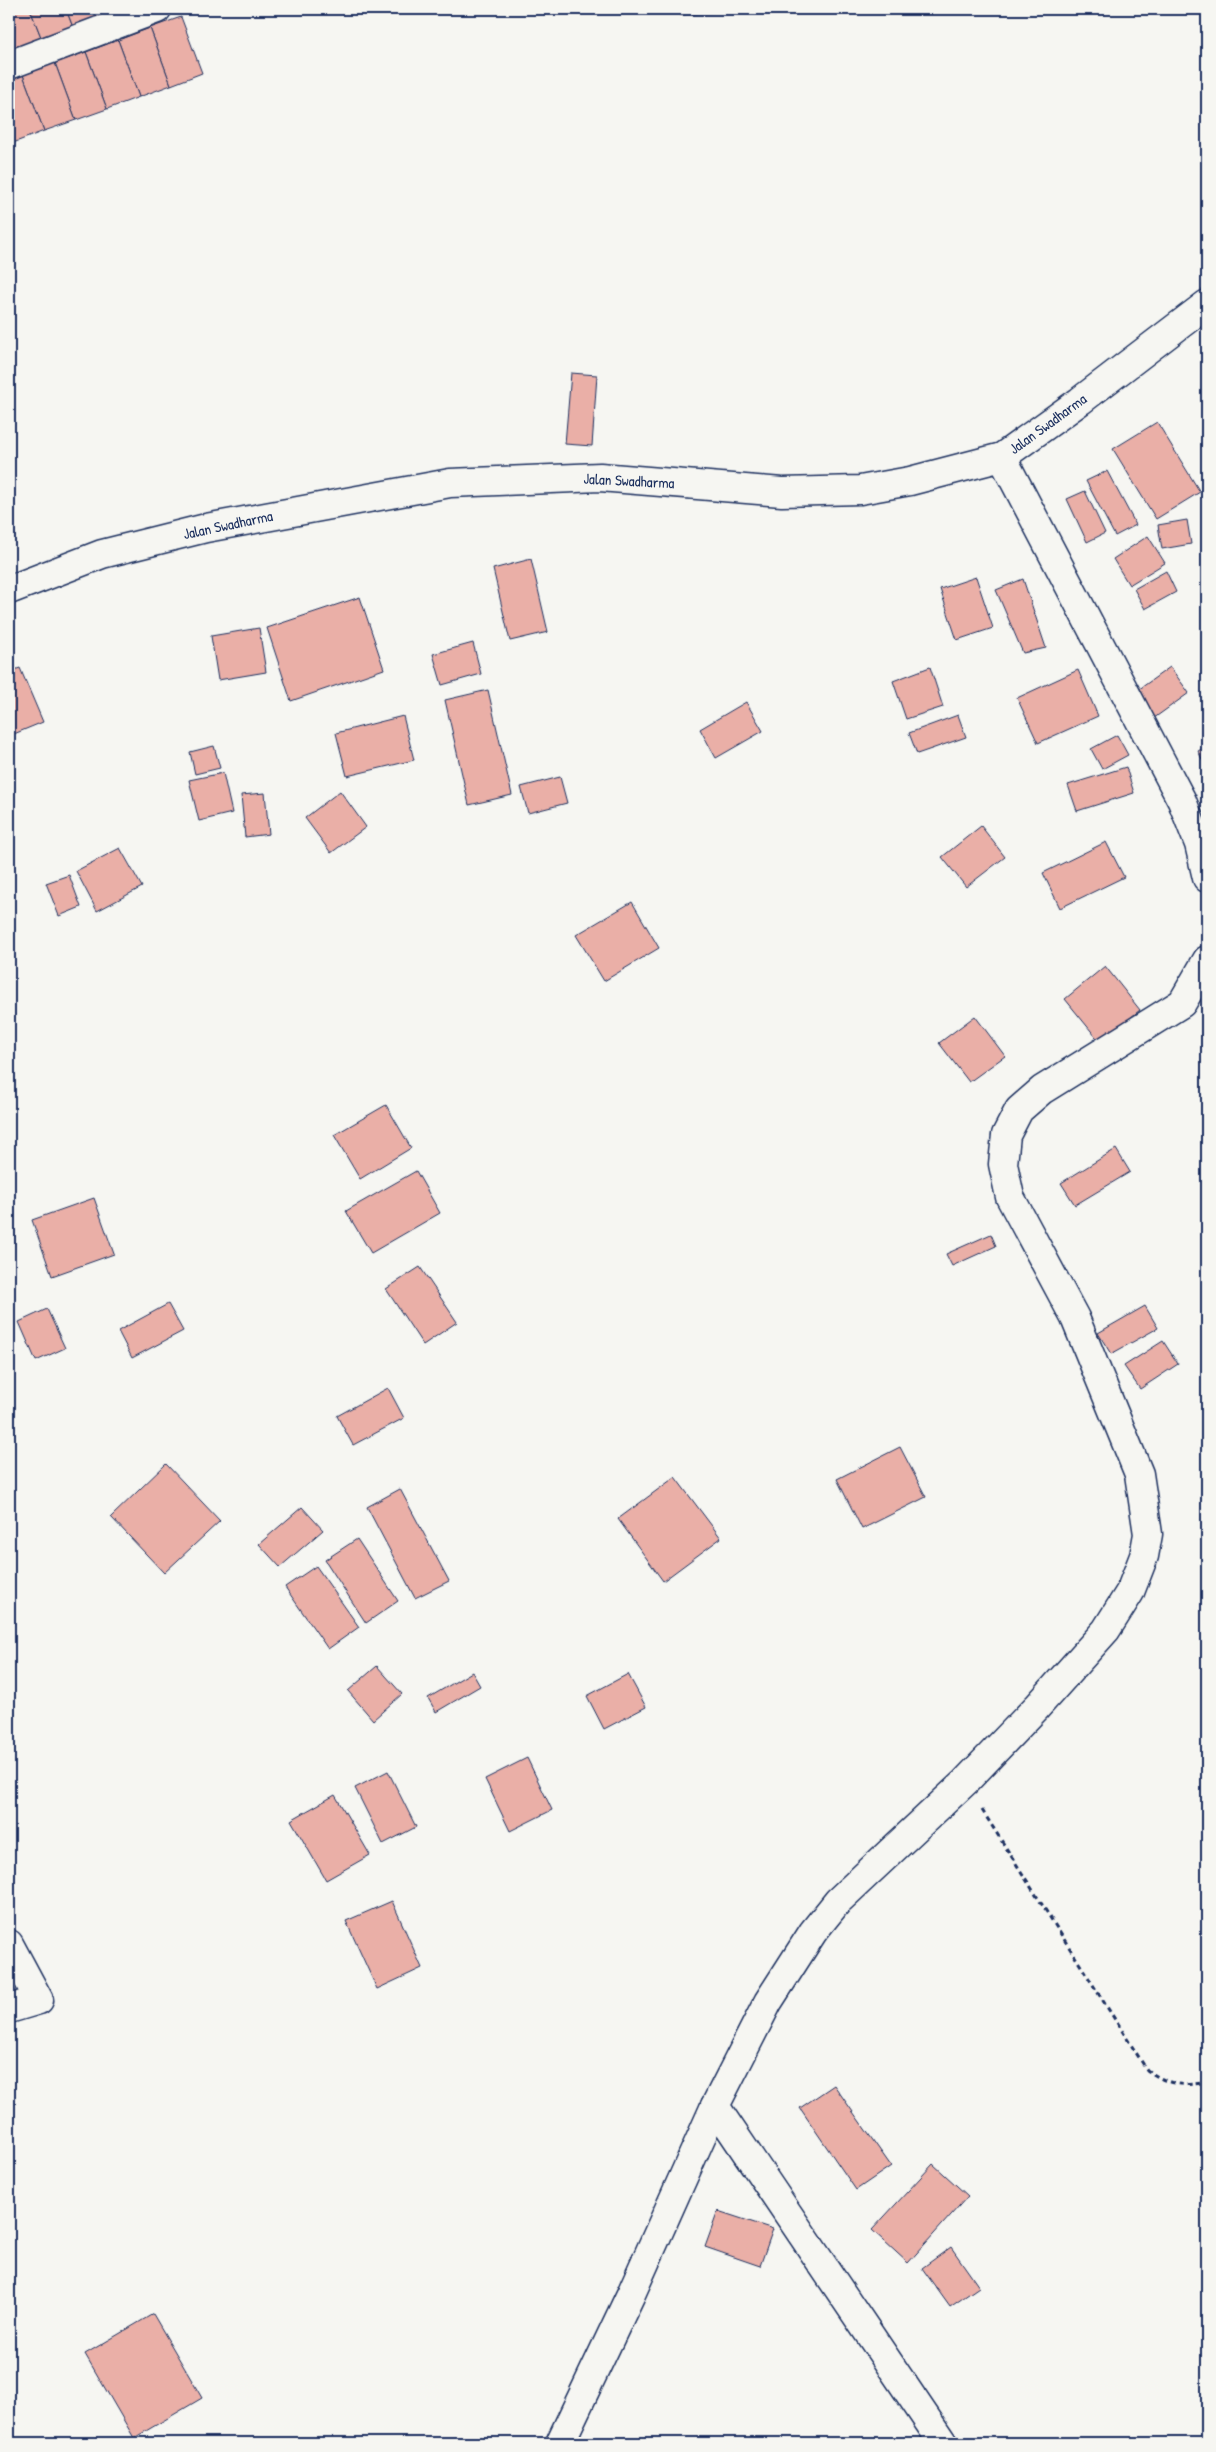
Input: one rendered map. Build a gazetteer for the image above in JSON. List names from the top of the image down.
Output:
{
  "streets": {
    "street": ["Jalan Swadharma"]
  }
}
